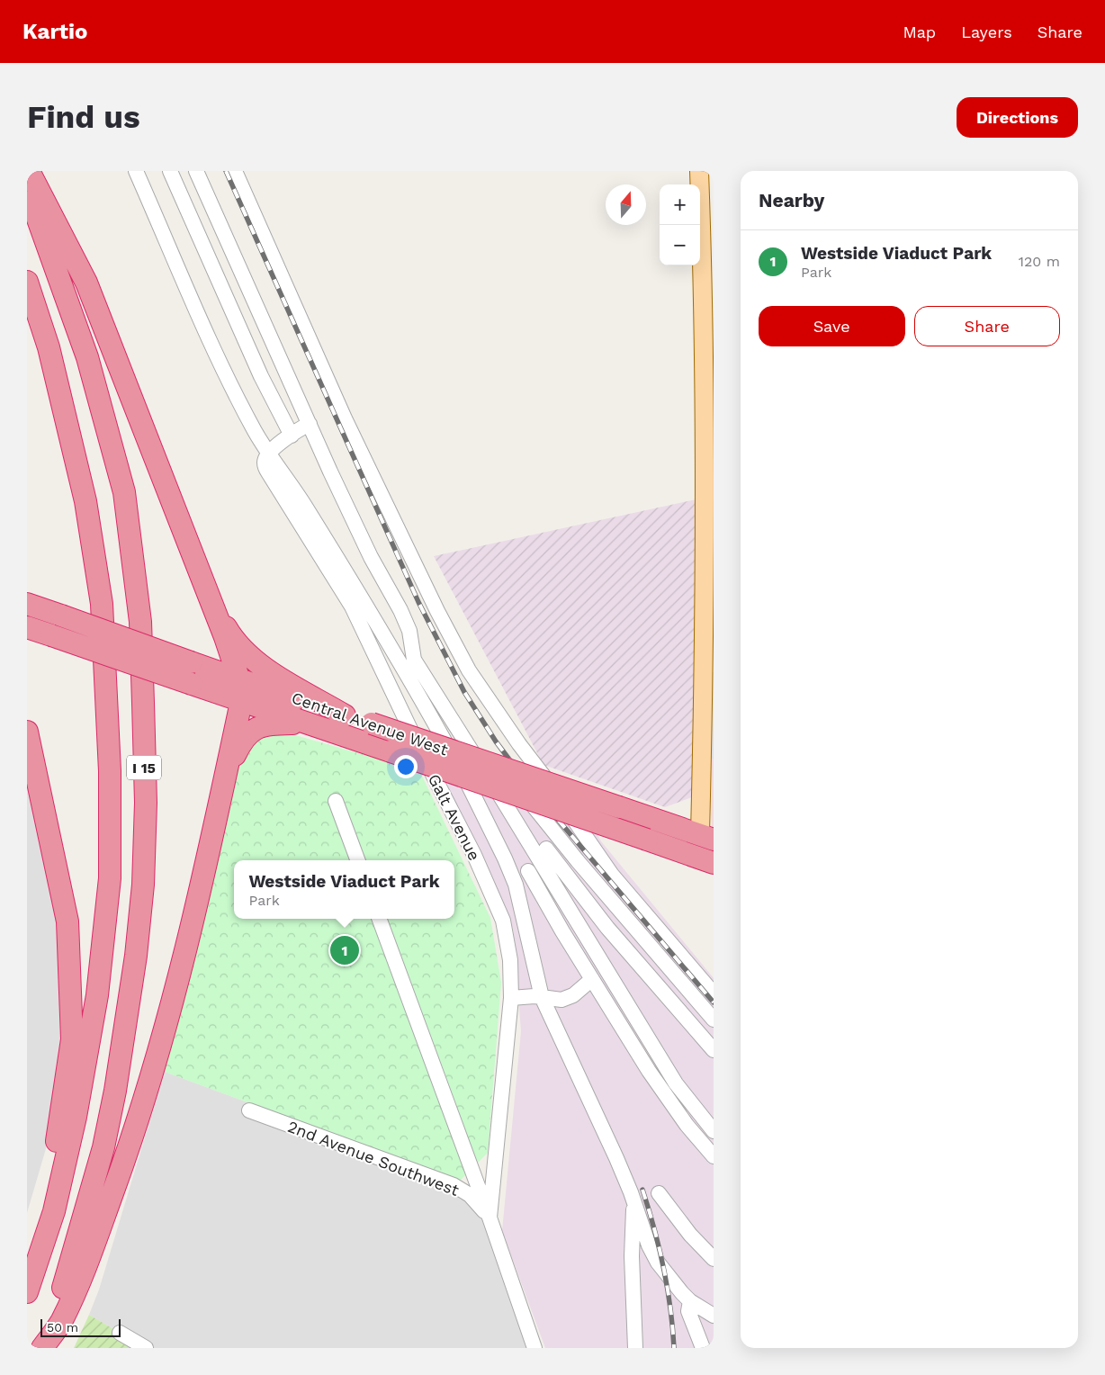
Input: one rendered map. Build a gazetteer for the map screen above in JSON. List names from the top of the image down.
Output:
{
  "streets": {
    "highway": ["Central Avenue West", "I 15"],
    "street": ["Galt Avenue", "2nd Avenue Southwest"]
  },
  "crossings": [
    ["Galt Avenue", "2nd Avenue Southwest"]
  ],
  "scale_bar": "50 m",
  "north": "top",
  "page": {
    "header": "Kartio",
    "nav": ["Map", "Layers", "Share"],
    "buttons": [
      "Directions",
      ["Save", "Share"]
    ],
    "title": "Find us",
    "heading": "Nearby",
    "map_buttons": ["+", "−"],
    "list": [
      {
        "mark": "1",
        "name": "Westside Viaduct Park",
        "note": "Park",
        "value": "120 m"
      }
    ],
    "popup": ["Westside Viaduct Park", "Park"],
    "pins": "1",
    "scale": "50 m"
  }
}
